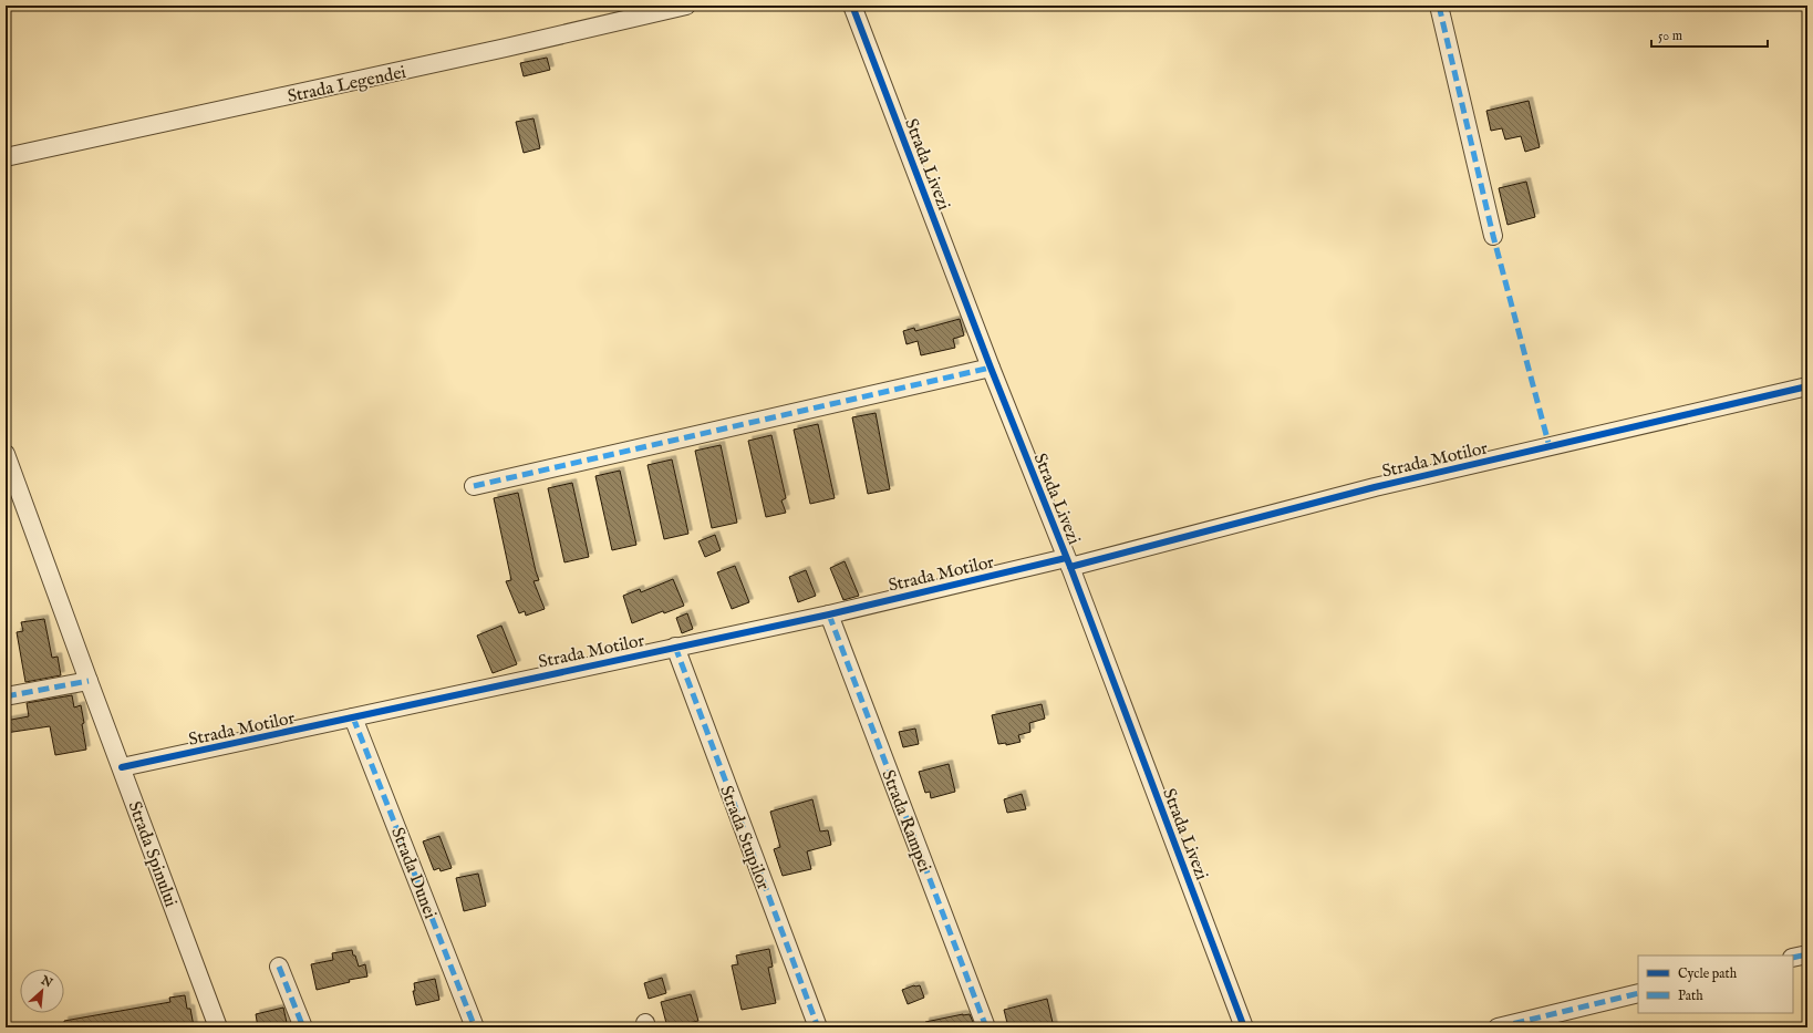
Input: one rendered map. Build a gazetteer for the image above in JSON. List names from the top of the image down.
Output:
{
  "streets": {
    "street": [
      "Strada Legendei",
      "Strada Livezi",
      "Strada Motilor",
      "Strada Rampei",
      "Strada Stupilor",
      "Strada Spinului",
      "Strada Dunei"
    ]
  },
  "crossings": [
    ["Strada Livezi", "Strada Motilor"],
    ["Strada Motilor", "Strada Rampei"],
    ["Strada Motilor", "Strada Stupilor"],
    ["Strada Motilor", "Strada Spinului"],
    ["Strada Motilor", "Strada Dunei"]
  ],
  "legend": ["Cycle path", "Path"],
  "scale_bar": "50 m",
  "north": "top right"
}
